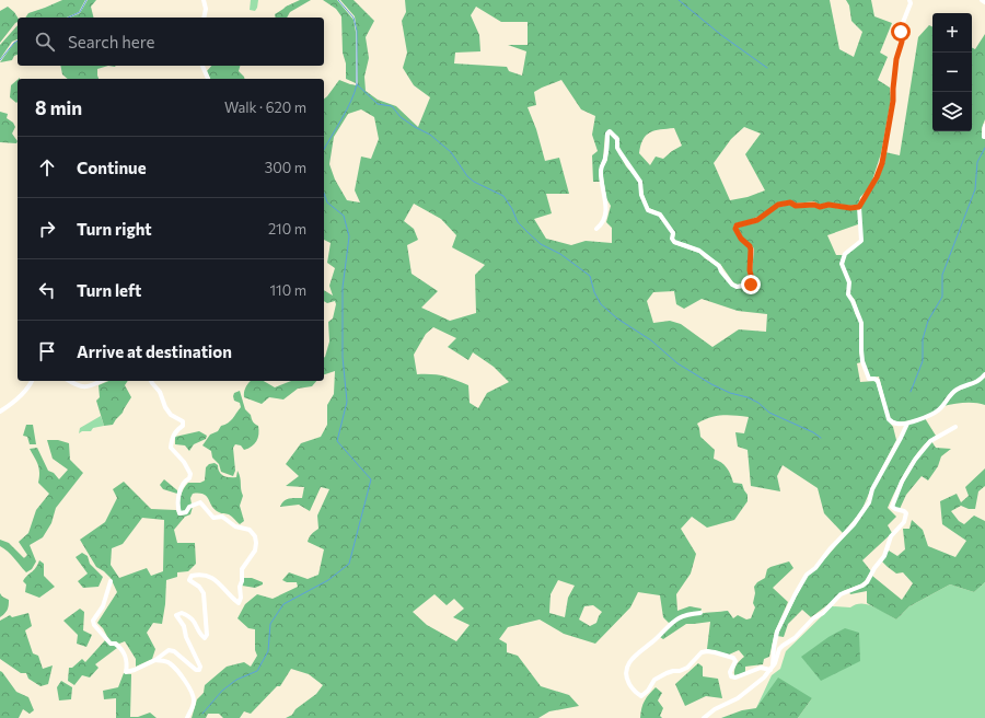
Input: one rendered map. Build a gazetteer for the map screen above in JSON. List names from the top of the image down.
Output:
{
  "page": {
    "map_buttons": ["+", "−"],
    "search": "Search here",
    "heading": ["8 min", "Walk · 620 m"],
    "list": [
      ["Continue", "300 m"],
      ["Turn right", "210 m"],
      ["Turn left", "110 m"],
      "Arrive at destination"
    ]
  }
}
